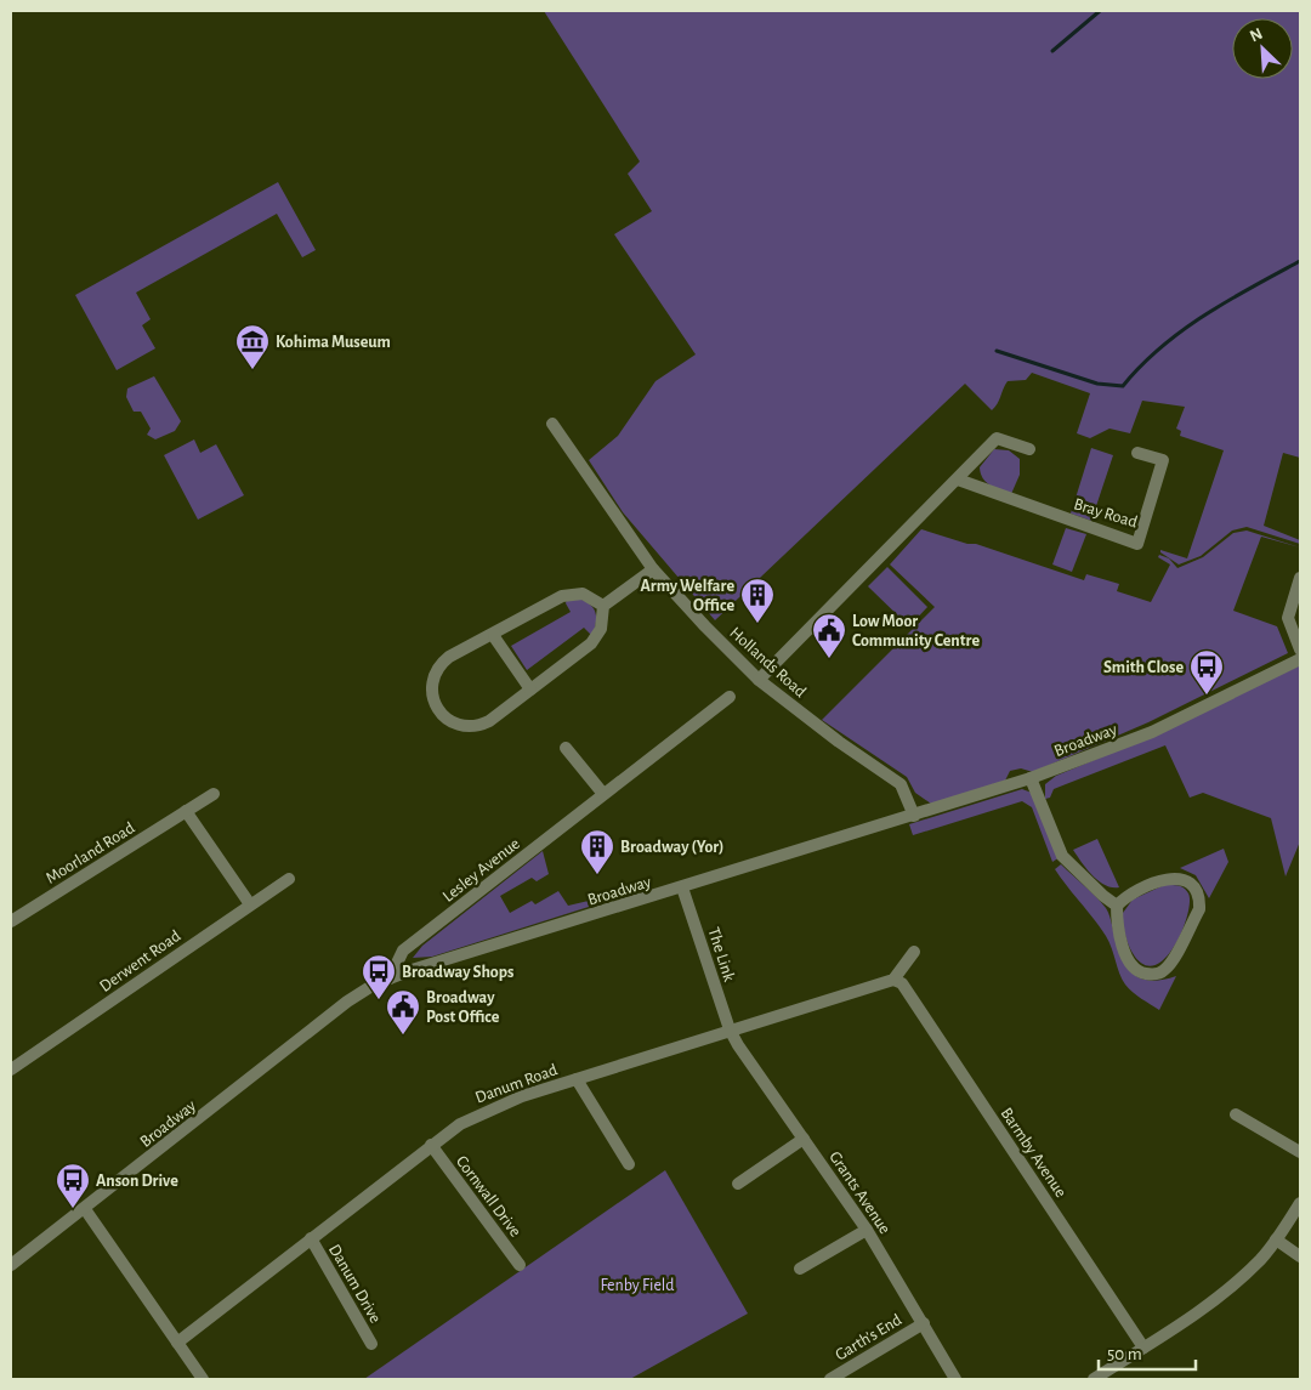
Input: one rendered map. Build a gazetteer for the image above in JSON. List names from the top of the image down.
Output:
{
  "streets": {
    "street": [
      "Bray Road",
      "Hollands Road",
      "Broadway",
      "Moorland Road",
      "Lesley Avenue",
      "The Link",
      "Derwent Road",
      "Danum Road",
      "Barmby Avenue",
      "Grants Avenue",
      "Cornwall Drive",
      "Danum Drive",
      "Garth's End"
    ]
  },
  "crossings": [
    ["Hollands Road", "Broadway"],
    ["Broadway", "Lesley Avenue"],
    ["Broadway", "The Link"],
    ["The Link", "Danum Road"],
    ["The Link", "Grants Avenue"],
    ["Danum Road", "Barmby Avenue"],
    ["Danum Road", "Grants Avenue"],
    ["Danum Road", "Cornwall Drive"],
    ["Danum Road", "Danum Drive"],
    ["Grants Avenue", "Garth's End"]
  ],
  "parks": ["Fenby Field"],
  "places": {
    "museum": ["Kohima Museum"],
    "building": ["Army Welfare Office", "Broadway (Yor)"],
    "public building": ["Low Moor Community Centre", "Broadway Post Office"],
    "bus stop": ["Smith Close", "Broadway Shops", "Anson Drive"]
  },
  "scale_bar": "50 m",
  "north": "top left"
}
